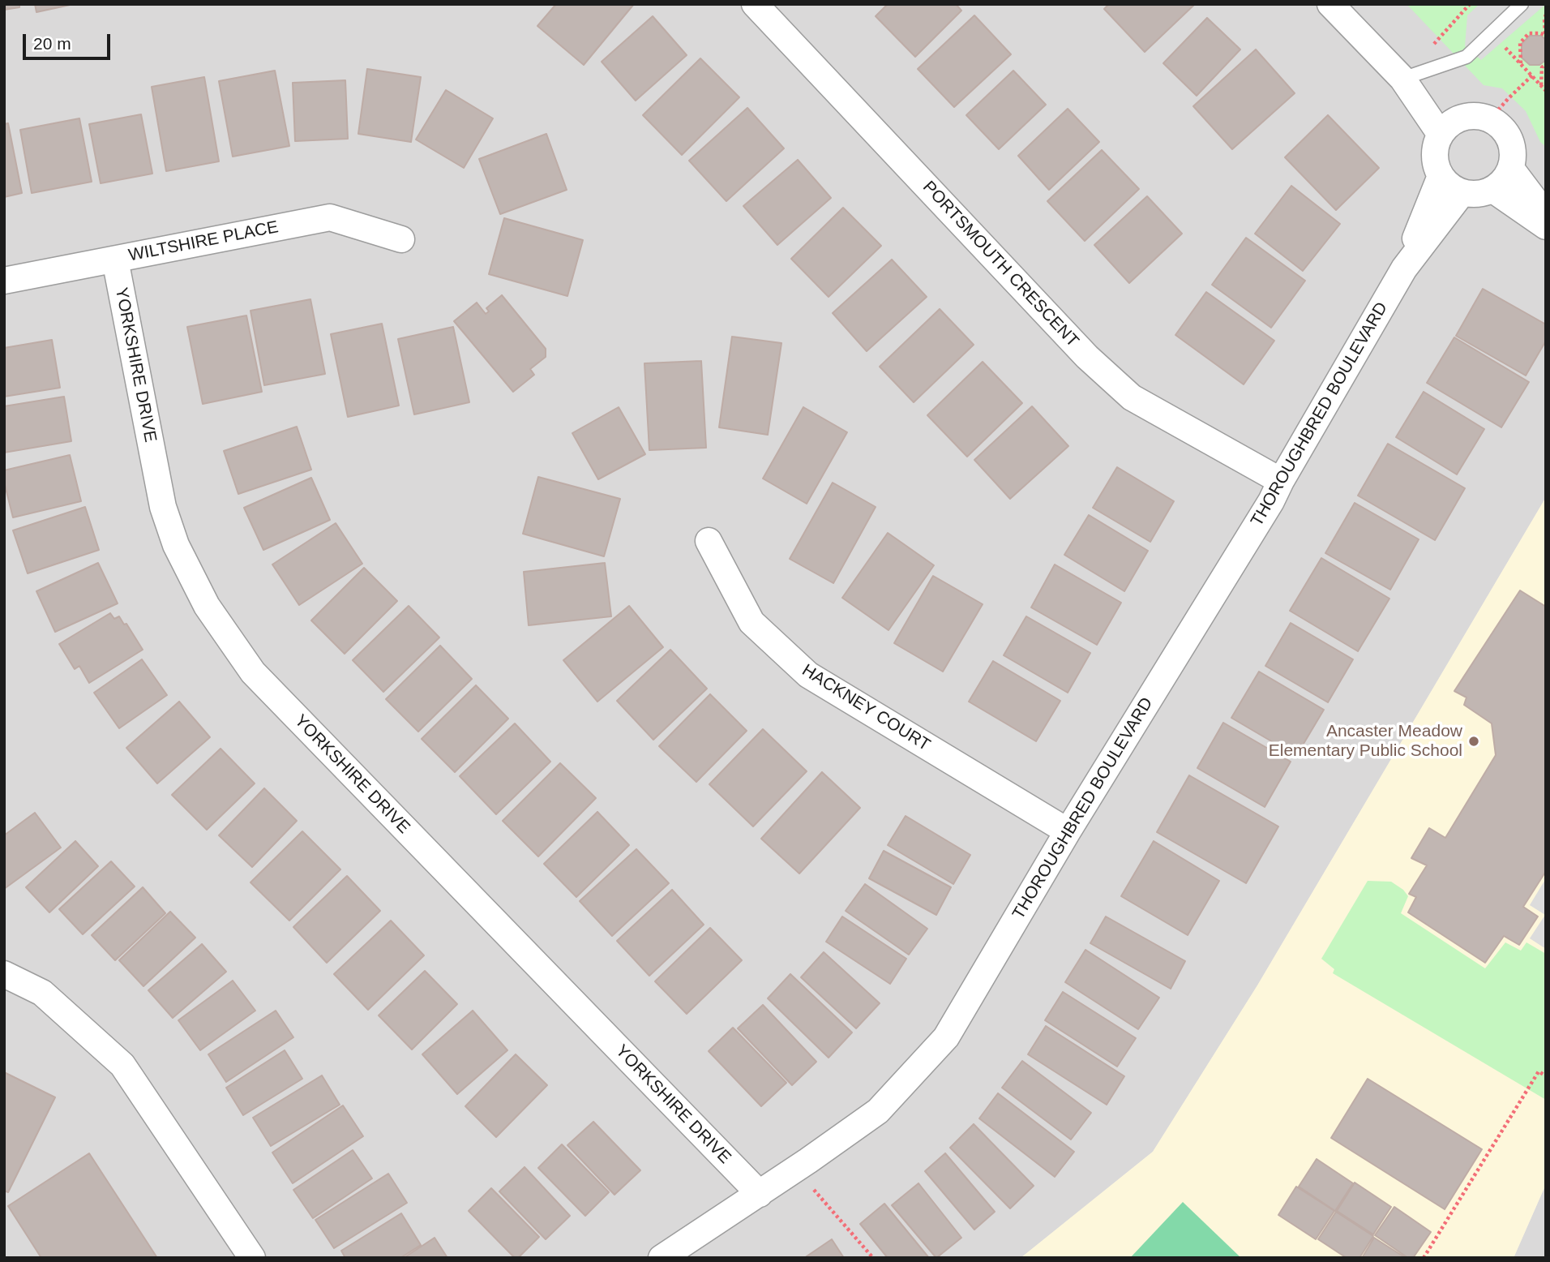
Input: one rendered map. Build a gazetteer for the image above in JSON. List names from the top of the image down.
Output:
{
  "streets": {
    "street": [
      "WILTSHIRE PLACE",
      "PORTSMOUTH CRESCENT",
      "YORKSHIRE DRIVE",
      "THOROUGHBRED BOULEVARD",
      "HACKNEY COURT"
    ]
  },
  "crossings": [
    ["WILTSHIRE PLACE", "YORKSHIRE DRIVE"],
    ["PORTSMOUTH CRESCENT", "THOROUGHBRED BOULEVARD"],
    ["YORKSHIRE DRIVE", "THOROUGHBRED BOULEVARD"],
    ["THOROUGHBRED BOULEVARD", "HACKNEY COURT"]
  ],
  "places": ["Ancaster Meadow Elementary Public School"],
  "scale_bar": "20 m"
}
